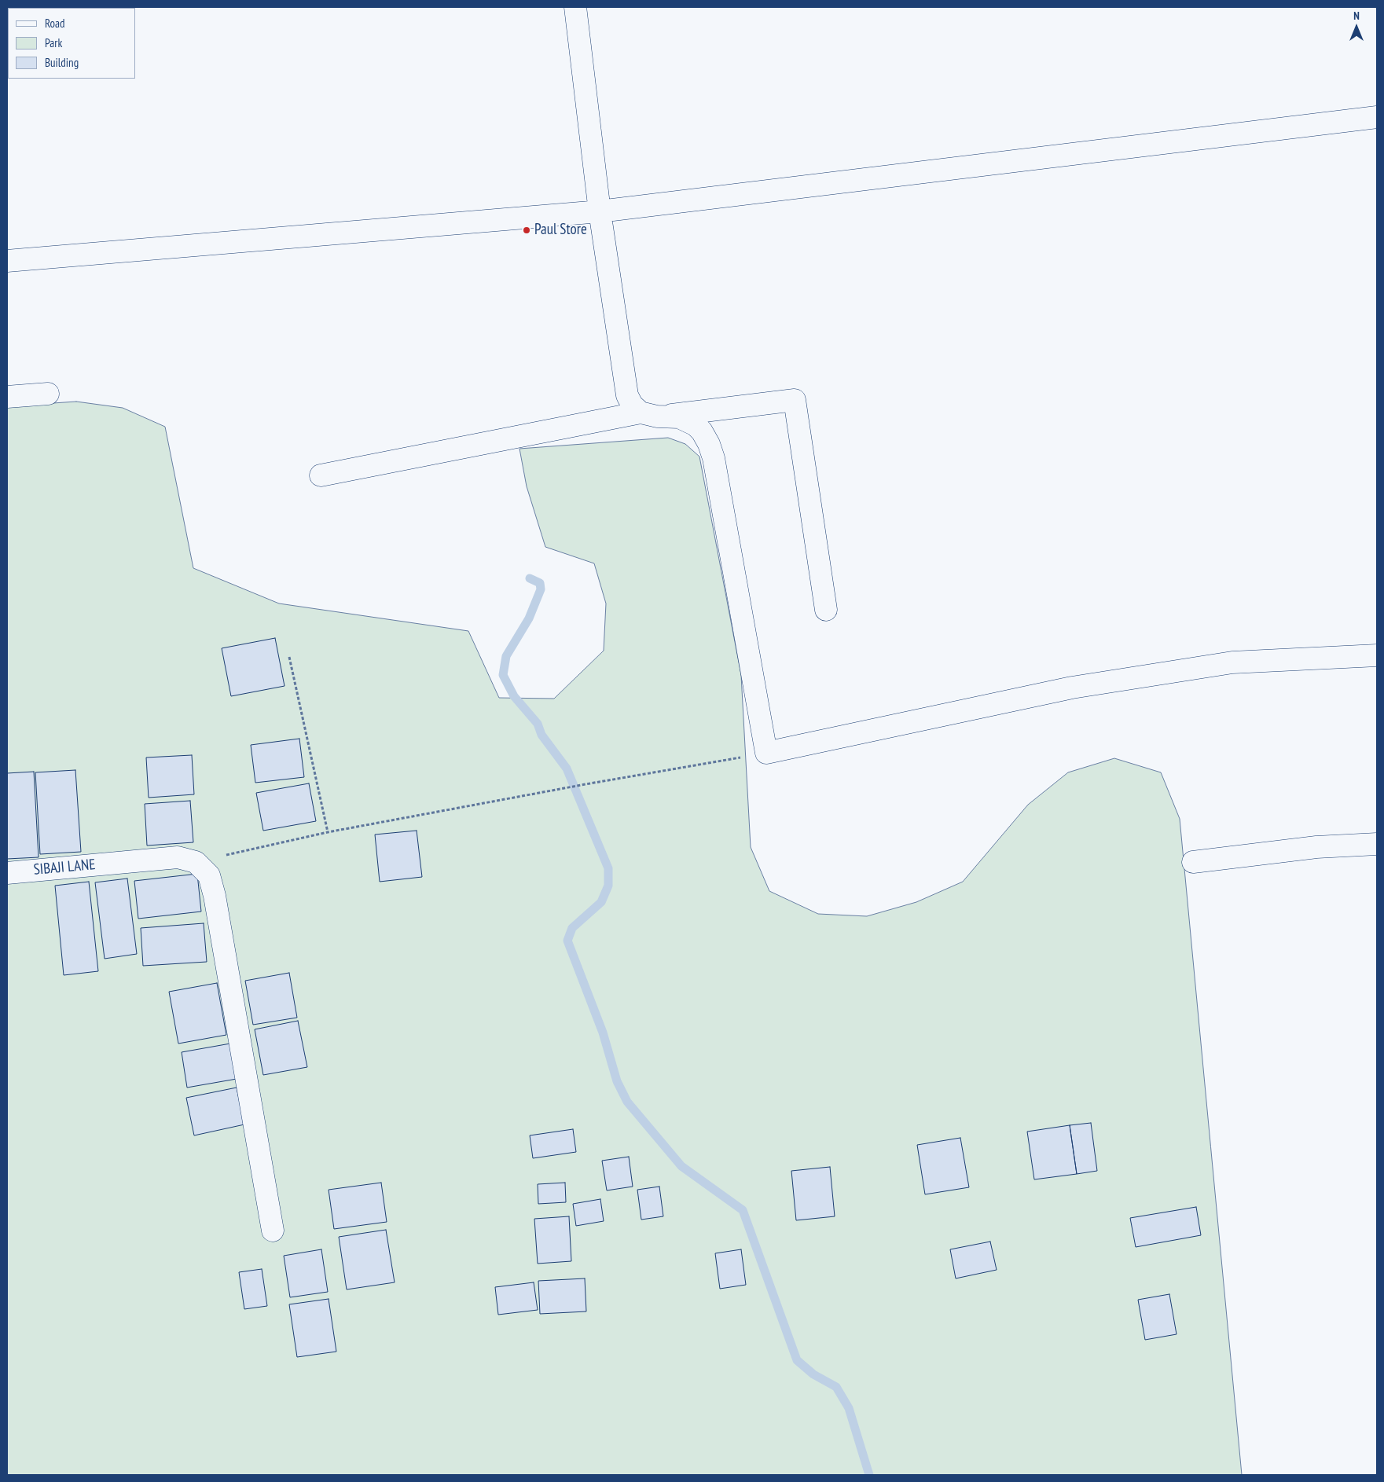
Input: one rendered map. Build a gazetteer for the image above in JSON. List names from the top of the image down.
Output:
{
  "streets": {
    "street": ["SIBAJI LANE"]
  },
  "places": ["Paul Store"],
  "legend": ["Road", "Park", "Building"],
  "north": "top"
}
